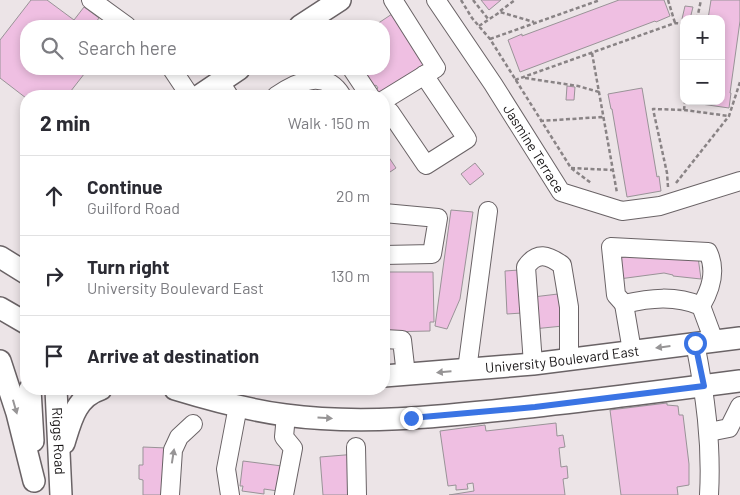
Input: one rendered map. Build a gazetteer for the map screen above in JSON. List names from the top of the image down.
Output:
{
  "streets": {
    "main road": ["University Boulevard East", "Riggs Road"],
    "street": ["Jasmine Terrace"]
  },
  "page": {
    "map_buttons": ["+", "−"],
    "search": "Search here",
    "heading": ["2 min", "Walk · 150 m"],
    "list": [
      ["Continue", "Guilford Road", "20 m"],
      ["Turn right", "University Boulevard East", "130 m"],
      "Arrive at destination"
    ]
  }
}
